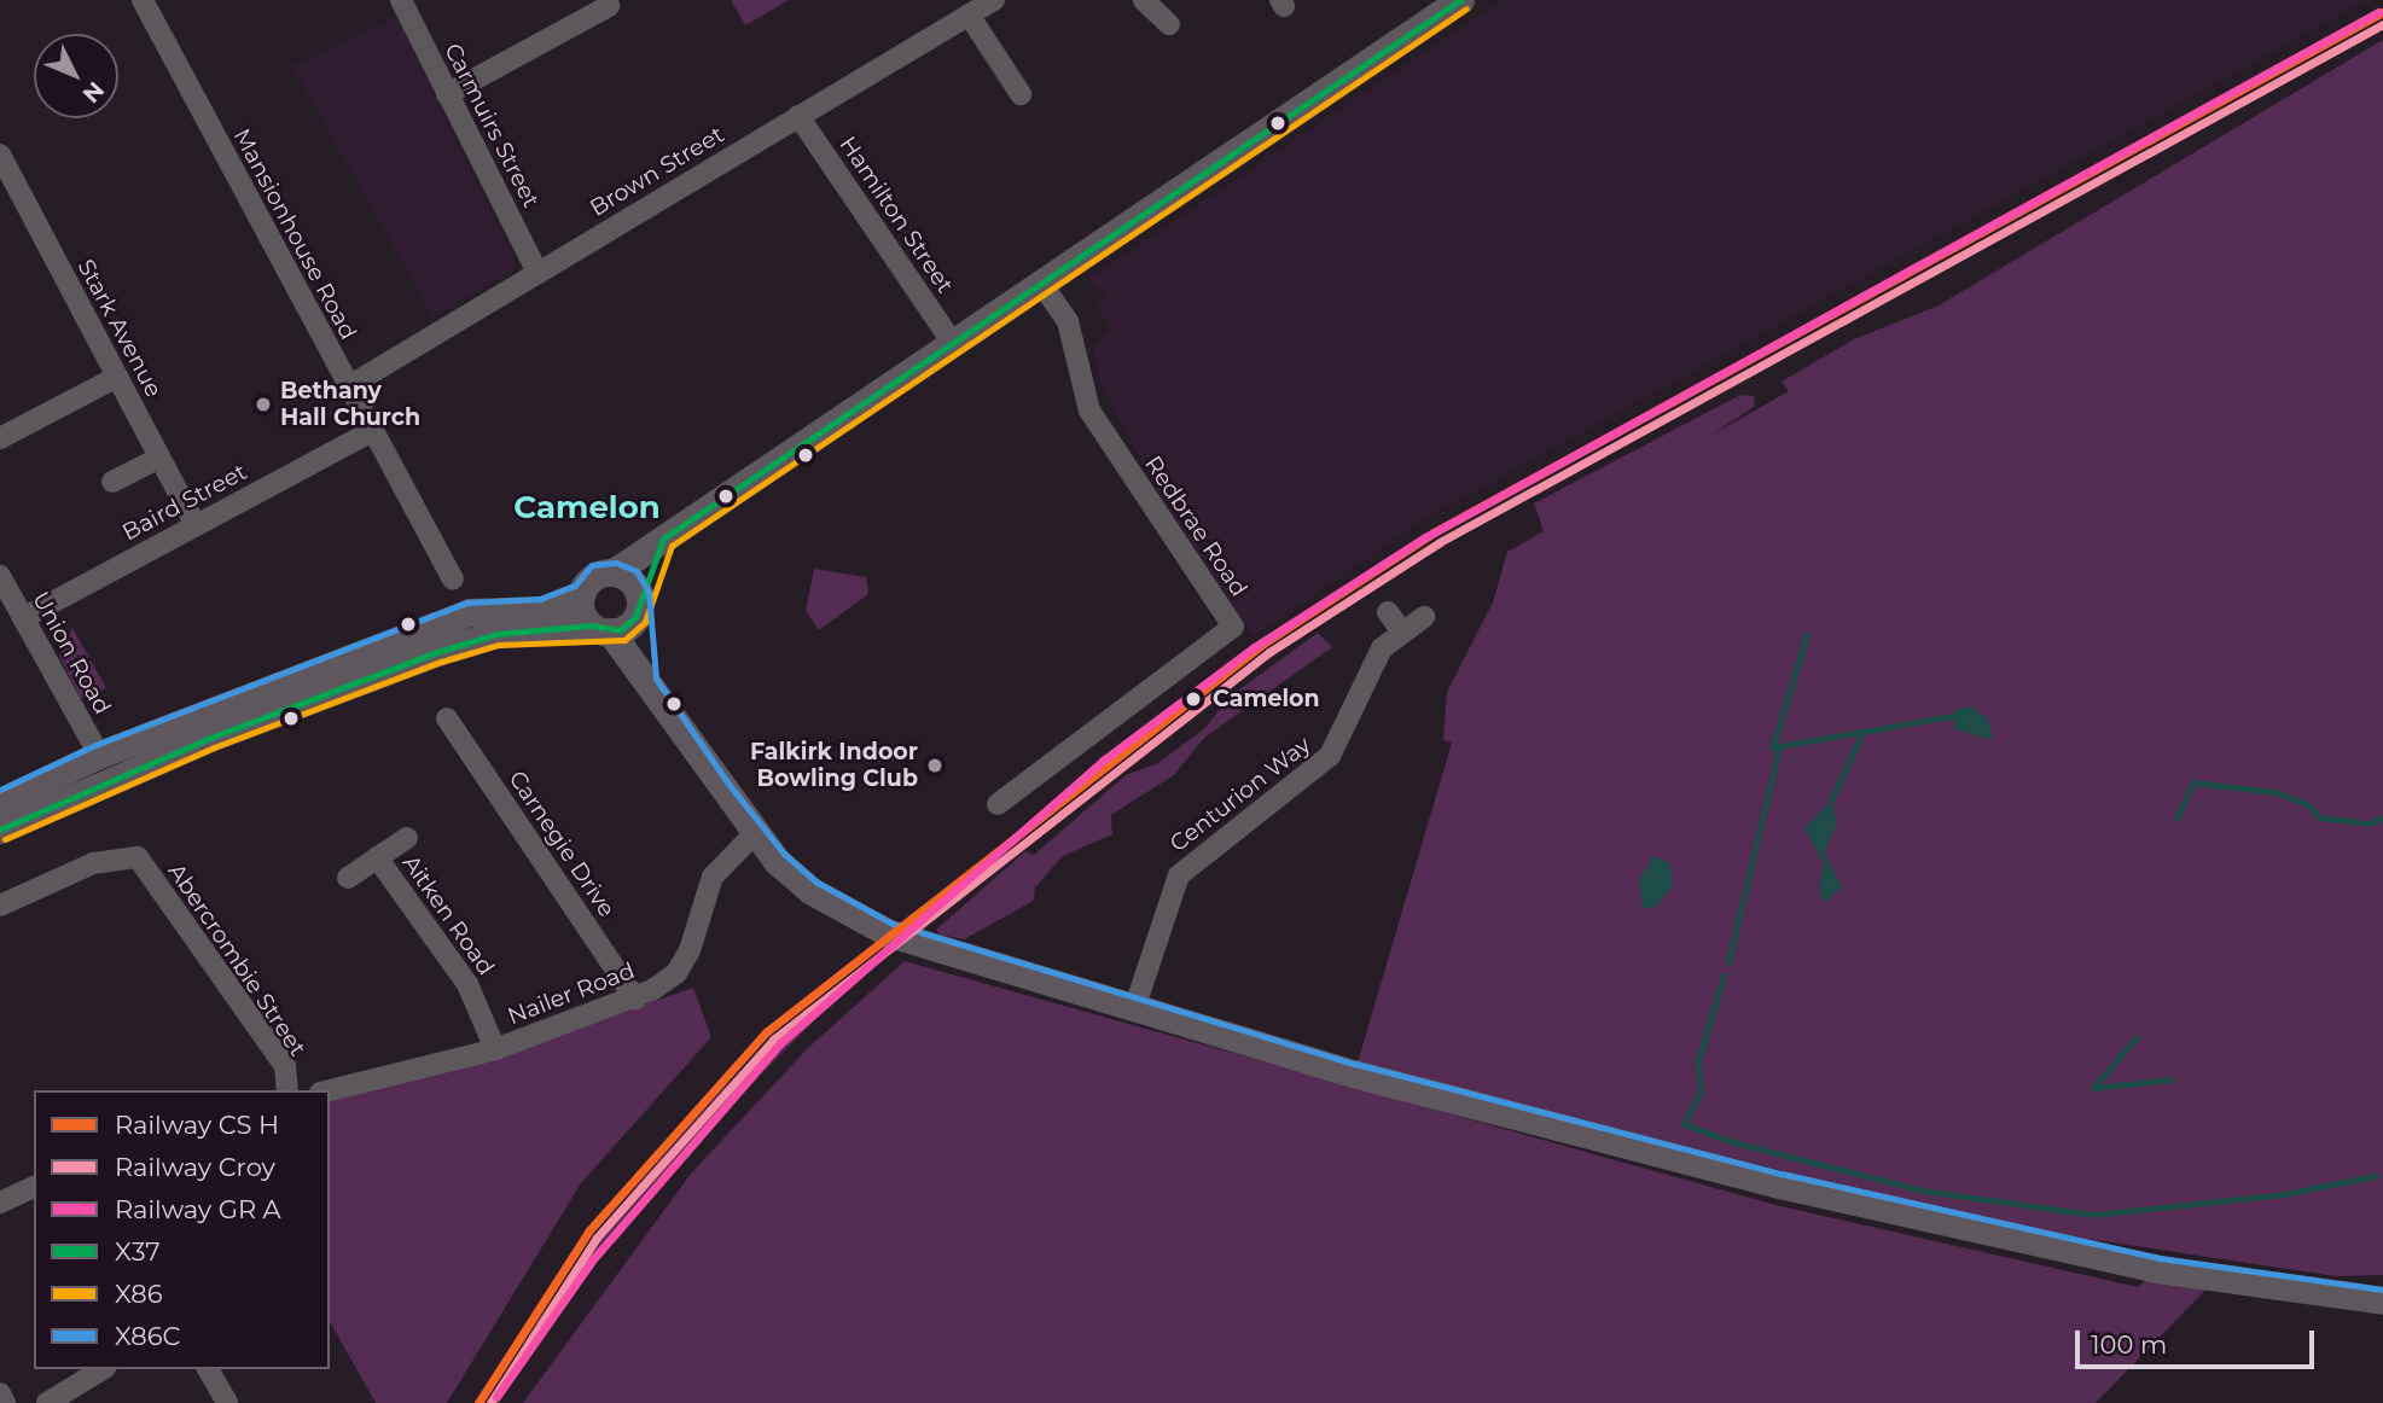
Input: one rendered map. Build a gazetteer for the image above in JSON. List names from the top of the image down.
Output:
{
  "streets": {
    "street": [
      "Carmuirs Street",
      "Brown Street",
      "Hamilton Street",
      "Mansionhouse Road",
      "Stark Avenue",
      "Baird Street",
      "Redbrae Road",
      "Union Road",
      "Centurion Way",
      "Carnegie Drive",
      "Aitken Road",
      "Abercrombie Street",
      "Nailer Road"
    ]
  },
  "crossings": [
    ["Carmuirs Street", "Brown Street"],
    ["Brown Street", "Hamilton Street"],
    ["Brown Street", "Mansionhouse Road"],
    ["Mansionhouse Road", "Baird Street"],
    ["Stark Avenue", "Baird Street"],
    ["Baird Street", "Union Road"],
    ["Carnegie Drive", "Nailer Road"],
    ["Aitken Road", "Nailer Road"]
  ],
  "districts": ["Camelon"],
  "places": ["Bethany Hall Church", "Camelon", "Falkirk Indoor Bowling Club"],
  "lines": [
    "transit line X37",
    "transit line X86",
    "rail line Croy",
    "transit line X86C"
  ],
  "legend": [
    "Railway CS H",
    "Railway Croy",
    "Railway GR A",
    "X37",
    "X86",
    "X86C"
  ],
  "scale_bar": "100 m",
  "north": "bottom right"
}
